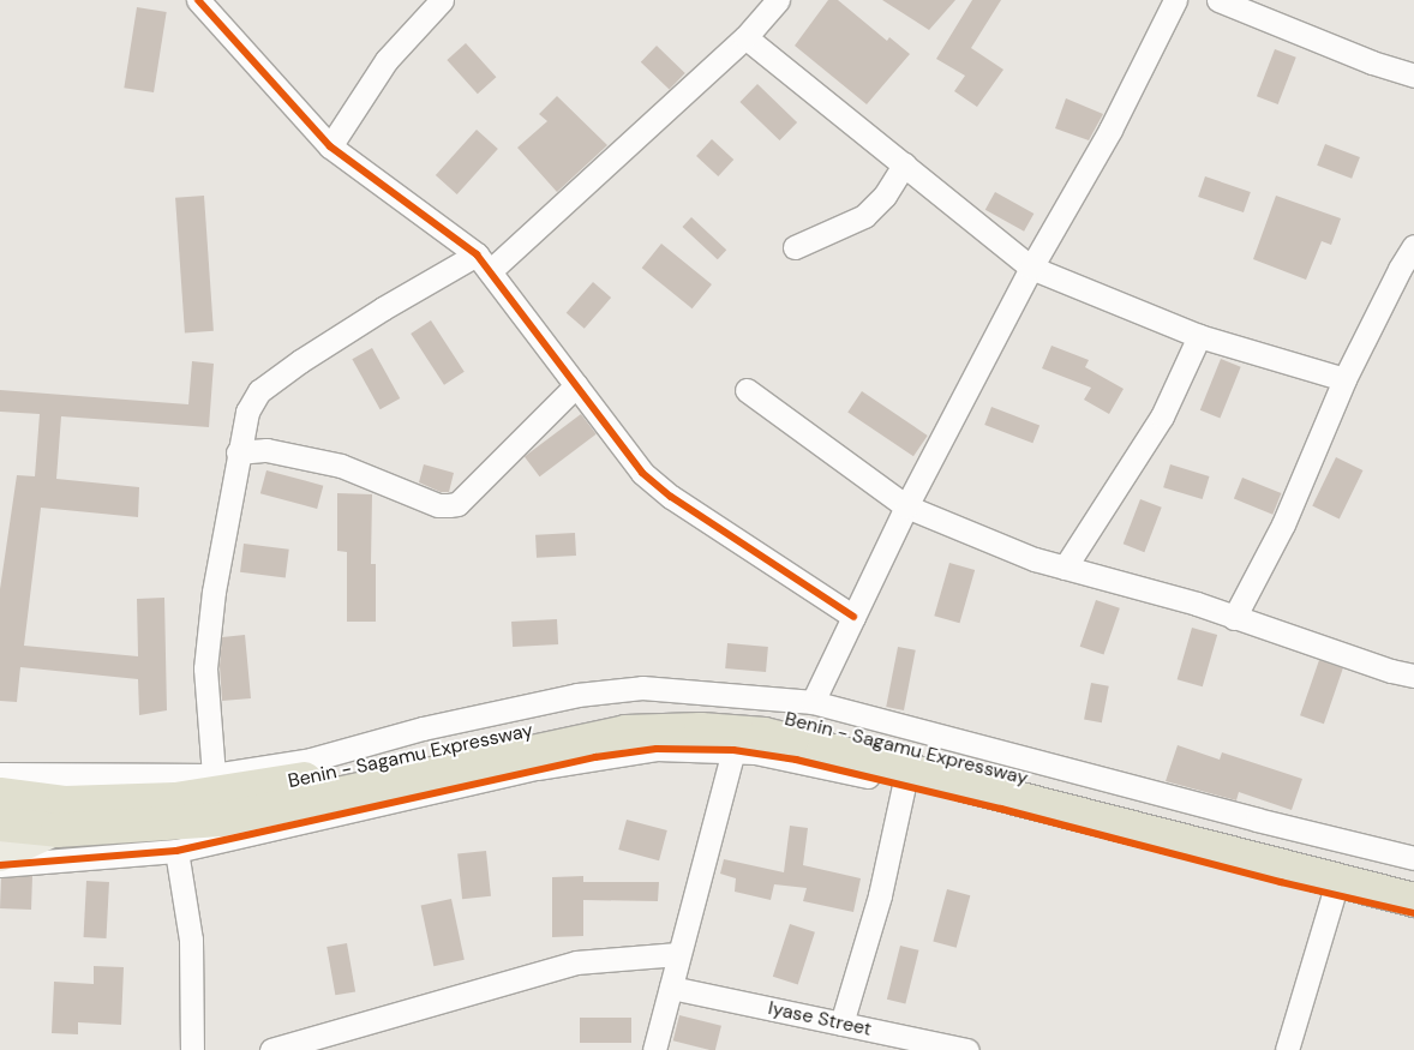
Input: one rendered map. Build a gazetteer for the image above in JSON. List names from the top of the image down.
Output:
{
  "streets": {
    "highway": ["Benin - Sagamu Expressway"],
    "street": ["Iyase Street"]
  }
}
